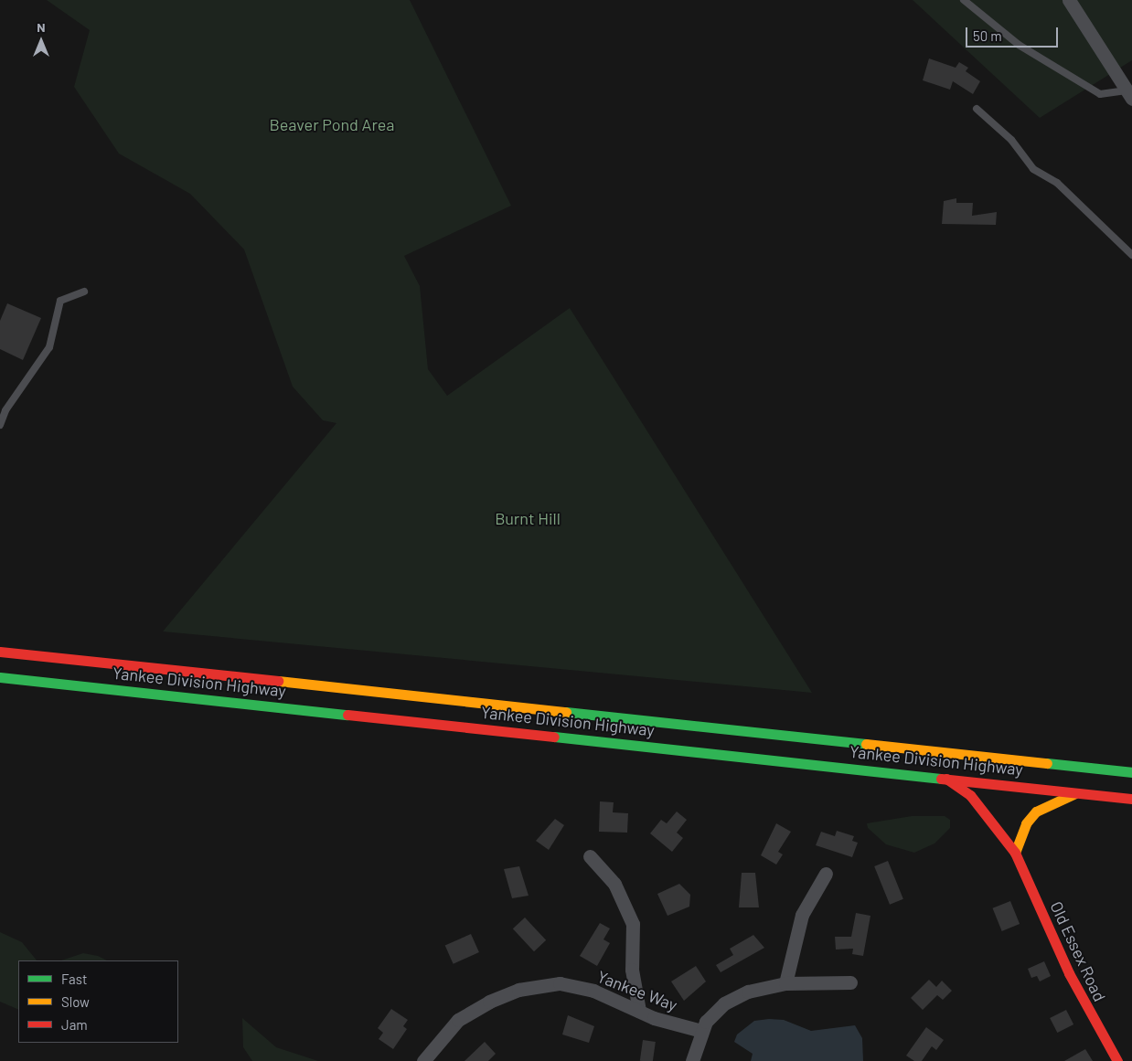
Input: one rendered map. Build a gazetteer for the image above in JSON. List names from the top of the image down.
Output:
{
  "streets": {
    "main road": ["Yankee Division Highway", "Old Essex Road"],
    "street": ["Yankee Way"]
  },
  "crossings": [
    ["Yankee Division Highway", "Old Essex Road"]
  ],
  "parks": ["Beaver Pond Area", "Burnt Hill"],
  "legend": ["Fast", "Slow", "Jam"],
  "scale_bar": "50 m",
  "north": "top"
}
